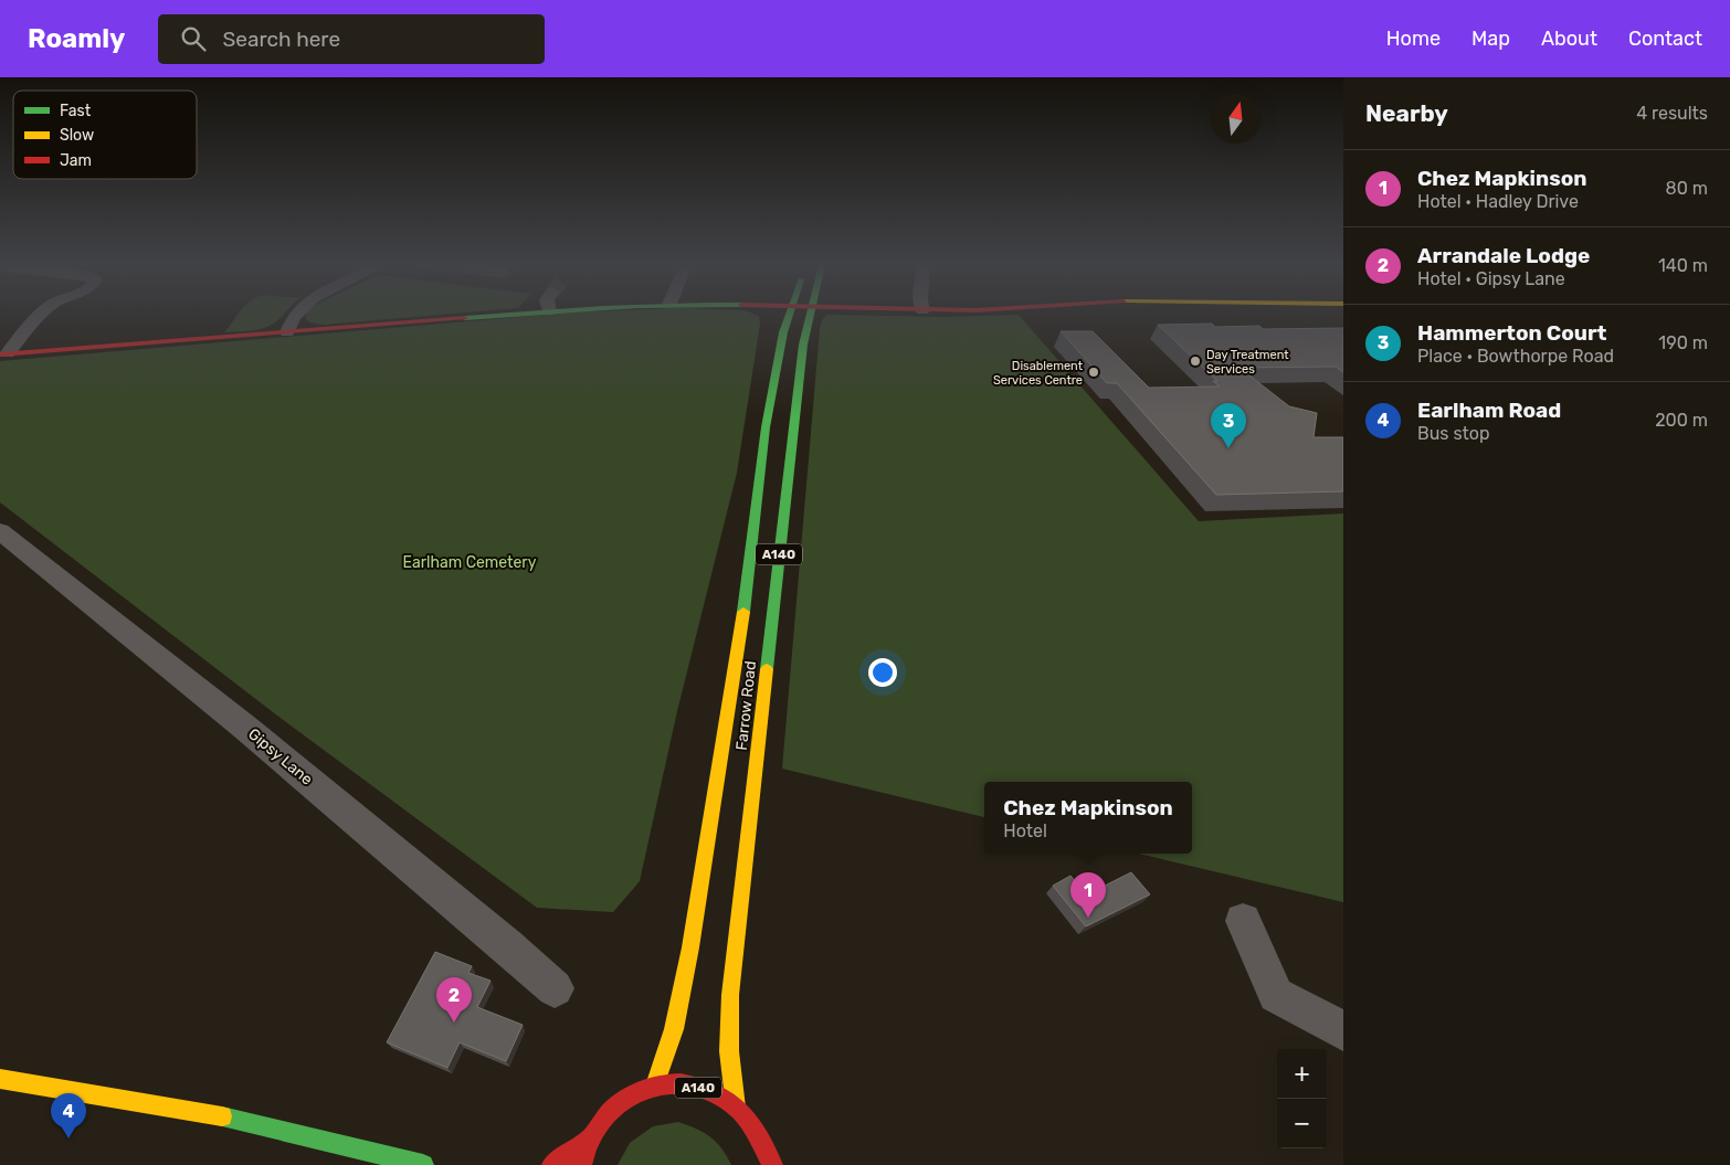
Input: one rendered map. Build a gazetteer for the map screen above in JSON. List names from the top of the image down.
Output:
{
  "streets": {
    "main road": ["A140", "Farrow Road"],
    "street": ["Gipsy Lane"]
  },
  "crossings": [
    ["A140", "Farrow Road"]
  ],
  "parks": ["Earlham Cemetery"],
  "places": ["Day Treatment Services", "Disablement Services Centre"],
  "legend": ["Fast", "Slow", "Jam"],
  "north": "top",
  "page": {
    "header": "Roamly",
    "search": "Search here",
    "nav": [
      "Home",
      "Map",
      "About",
      "Contact"
    ],
    "heading": ["Nearby", "4 results"],
    "list": [
      {
        "mark": "1",
        "name": "Chez Mapkinson",
        "note": "Hotel · Hadley Drive",
        "value": "80 m"
      },
      {
        "mark": "2",
        "name": "Arrandale Lodge",
        "note": "Hotel · Gipsy Lane",
        "value": "140 m"
      },
      {
        "mark": "3",
        "name": "Hammerton Court",
        "note": "Place · Bowthorpe Road",
        "value": "190 m"
      },
      {
        "mark": "4",
        "name": "Earlham Road",
        "note": "Bus stop",
        "value": "200 m"
      }
    ],
    "pins": [
      "3",
      "1",
      "2",
      "4"
    ],
    "popup": ["Chez Mapkinson", "Hotel"],
    "map_buttons": ["+", "−"]
  }
}
